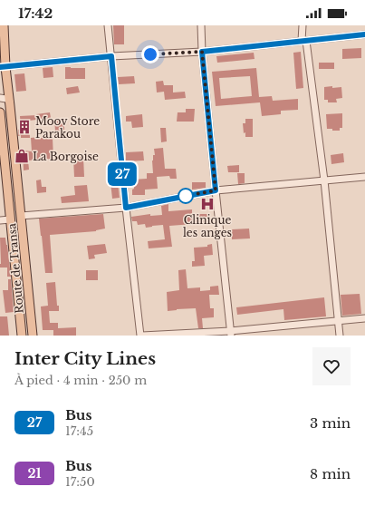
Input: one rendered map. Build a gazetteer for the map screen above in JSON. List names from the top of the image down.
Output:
{
  "streets": {
    "main road": ["Route de Transa"]
  },
  "places": {
    "building": ["Moov Store Parakou"],
    "shop": ["La Borgoise"],
    "hospital": ["Clinique les anges"]
  },
  "lines": ["bus line 27"],
  "page": {
    "status": "17:42",
    "on_map": "27",
    "heading": ["Inter City Lines", "À pied · 4 min · 250 m"],
    "list": [
      {
        "mark": "27",
        "name": "Bus",
        "note": "17:45",
        "value": "3 min"
      },
      {
        "mark": "21",
        "name": "Bus",
        "note": "17:50",
        "value": "8 min"
      }
    ]
  }
}
